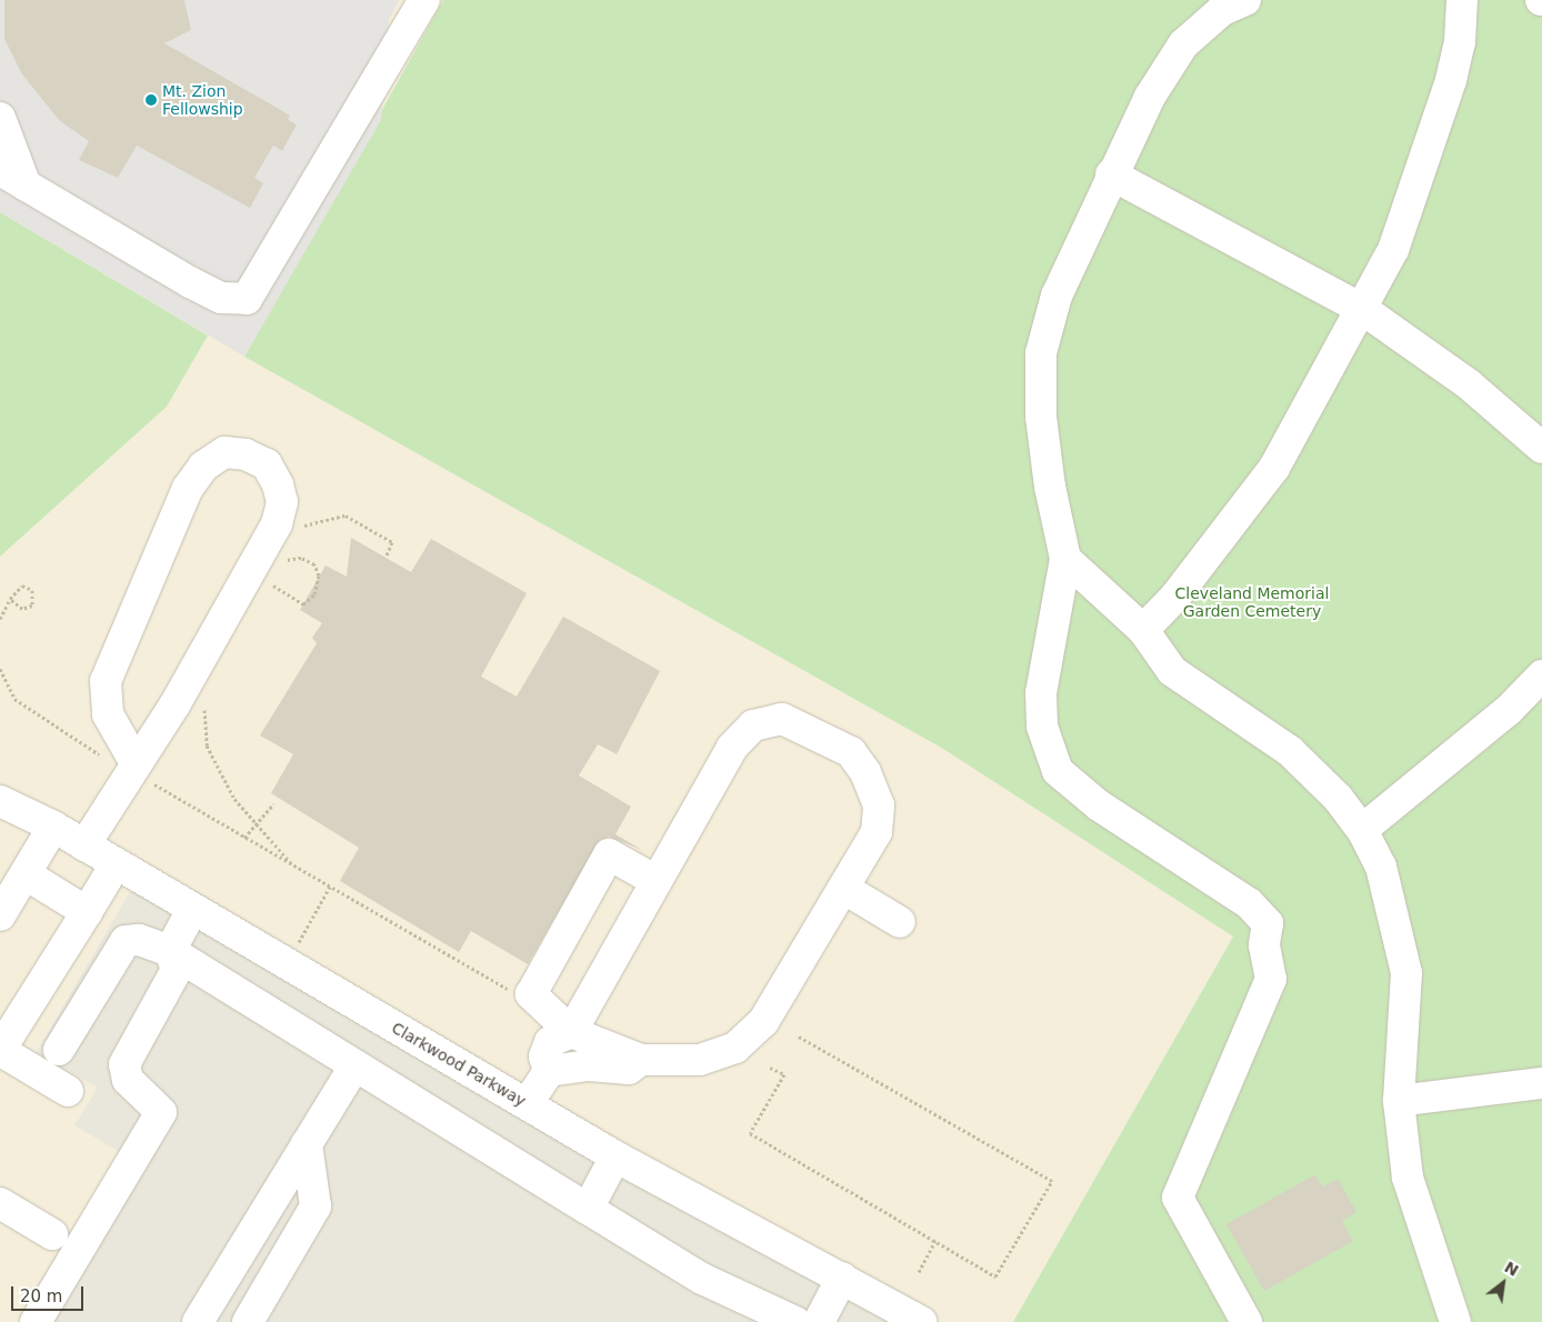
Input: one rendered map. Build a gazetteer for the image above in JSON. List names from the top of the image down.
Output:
{
  "streets": {
    "street": ["Clarkwood Parkway"]
  },
  "parks": ["Cleveland Memorial Garden Cemetery"],
  "places": ["Mt. Zion Fellowship"],
  "scale_bar": "20 m",
  "north": "top right"
}
